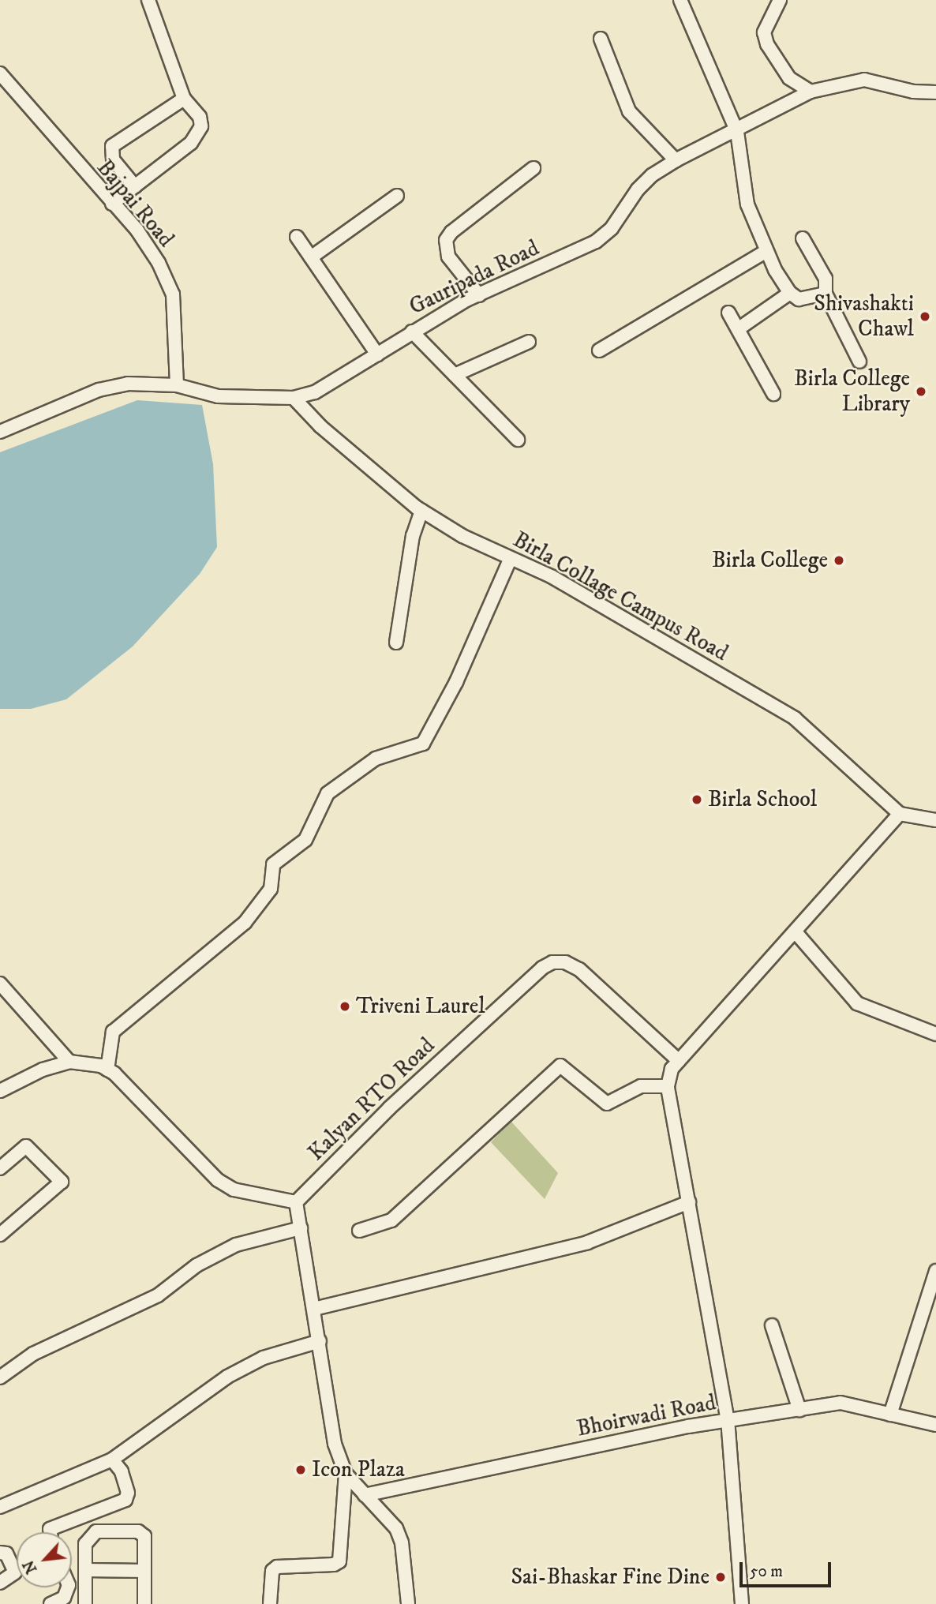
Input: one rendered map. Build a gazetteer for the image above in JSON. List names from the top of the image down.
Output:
{
  "streets": {
    "street": [
      "Bajpai Road",
      "Gauripada Road",
      "Birla Collage Campus Road",
      "Kalyan RTO Road",
      "Bhoirwadi Road"
    ]
  },
  "crossings": [
    ["Bajpai Road", "Gauripada Road"],
    ["Gauripada Road", "Birla Collage Campus Road"]
  ],
  "places": [
    "Shivashakti Chawl",
    "Birla College Library",
    "Birla College",
    "Birla School",
    "Triveni Laurel",
    "Icon Plaza",
    "Sai-Bhaskar Fine Dine"
  ],
  "scale_bar": "50 m",
  "north": "bottom left"
}
